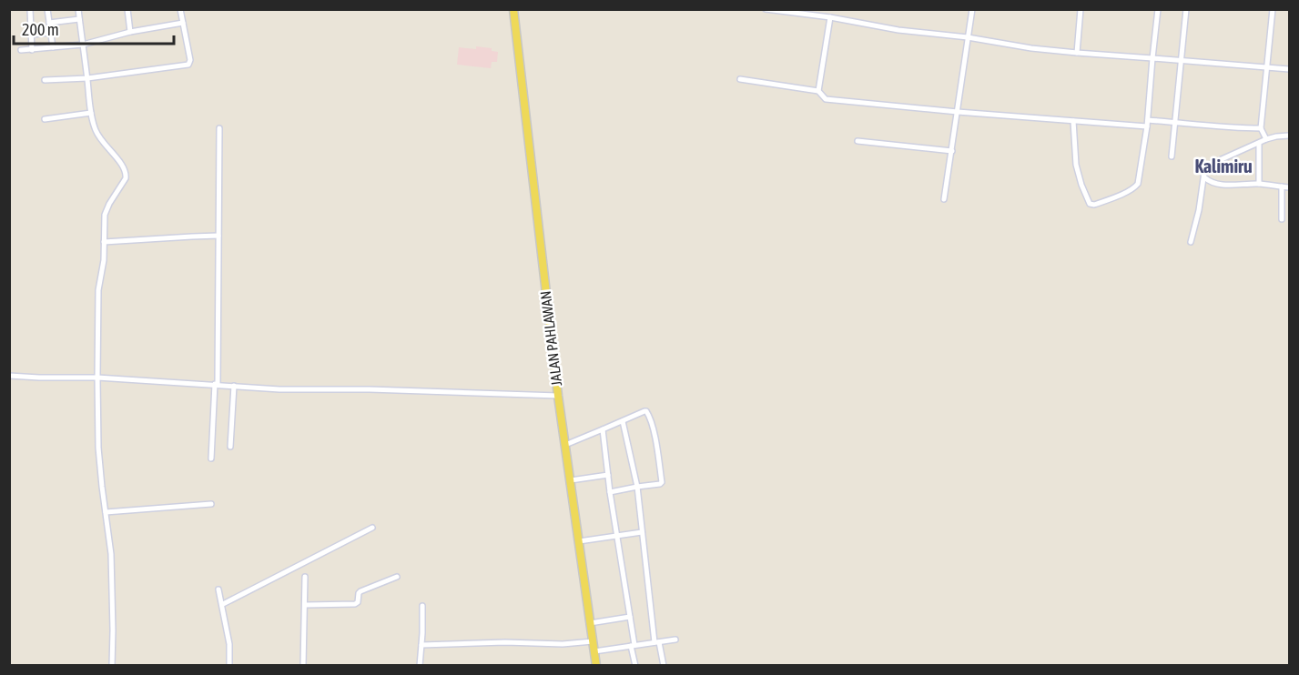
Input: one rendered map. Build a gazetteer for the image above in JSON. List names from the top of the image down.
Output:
{
  "streets": {
    "main road": ["JALAN PAHLAWAN"]
  },
  "districts": ["Kalimiru"],
  "scale_bar": "200 m"
}
